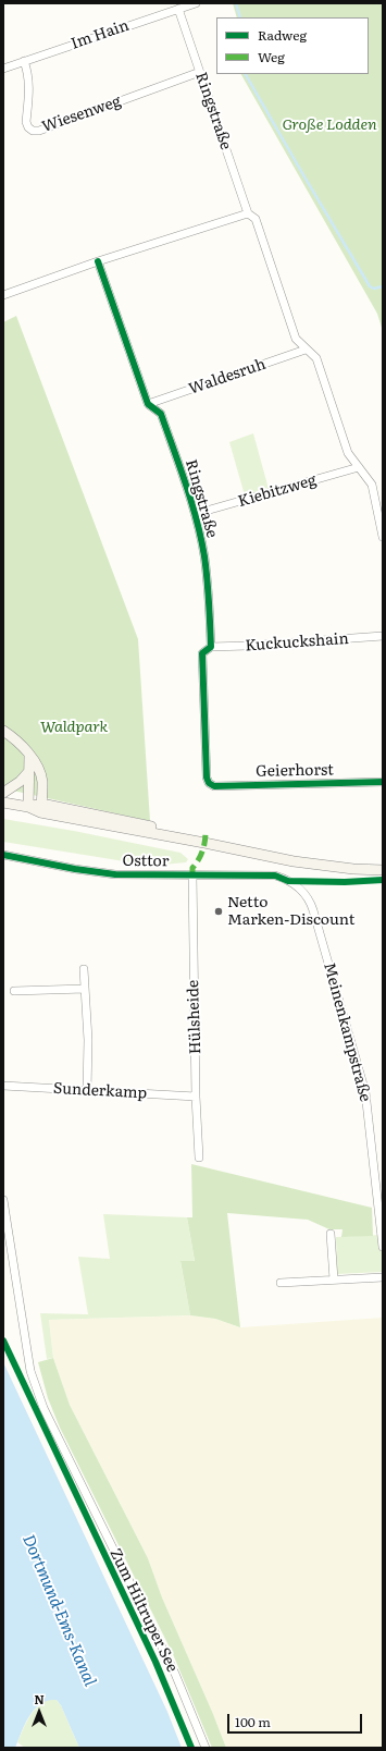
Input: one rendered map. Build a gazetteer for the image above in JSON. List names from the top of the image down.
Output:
{
  "streets": {
    "main road": ["Osttor"],
    "street": [
      "Im Hain",
      "Ringstraße",
      "Wiesenweg",
      "Waldesruh",
      "Kiebitzweg",
      "Kuckuckshain",
      "Geierhorst",
      "Hülsheide",
      "Meinenkampstraße",
      "Sunderkamp",
      "Zum Hiltruper See"
    ]
  },
  "crossings": [
    ["Im Hain", "Ringstraße"],
    ["Im Hain", "Wiesenweg"],
    ["Ringstraße", "Wiesenweg"],
    ["Ringstraße", "Waldesruh"],
    ["Ringstraße", "Kiebitzweg"],
    ["Ringstraße", "Kuckuckshain"],
    ["Ringstraße", "Geierhorst"],
    ["Osttor", "Hülsheide"],
    ["Osttor", "Meinenkampstraße"],
    ["Hülsheide", "Sunderkamp"]
  ],
  "water": ["Dortmund-Ems-Kanal"],
  "parks": ["Große Lodden", "Waldpark"],
  "places": ["Netto Marken-Discount"],
  "legend": ["Radweg", "Weg"],
  "scale_bar": "100 m",
  "north": "top"
}
